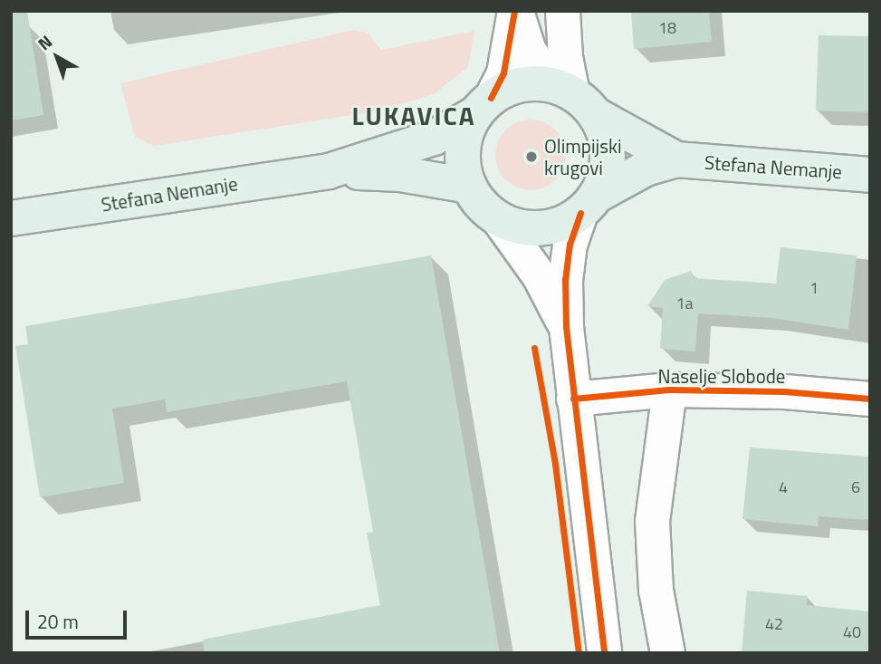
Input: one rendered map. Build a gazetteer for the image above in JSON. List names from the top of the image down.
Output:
{
  "streets": {
    "main road": ["Stefana Nemanje"],
    "street": ["Naselje Slobode"]
  },
  "districts": ["LUKAVICA"],
  "places": ["Olimpijski krugovi"],
  "house_numbers": [
    "18",
    "1",
    "1a",
    "4",
    "6",
    "42",
    "40"
  ],
  "scale_bar": "20 m",
  "north": "top left"
}
